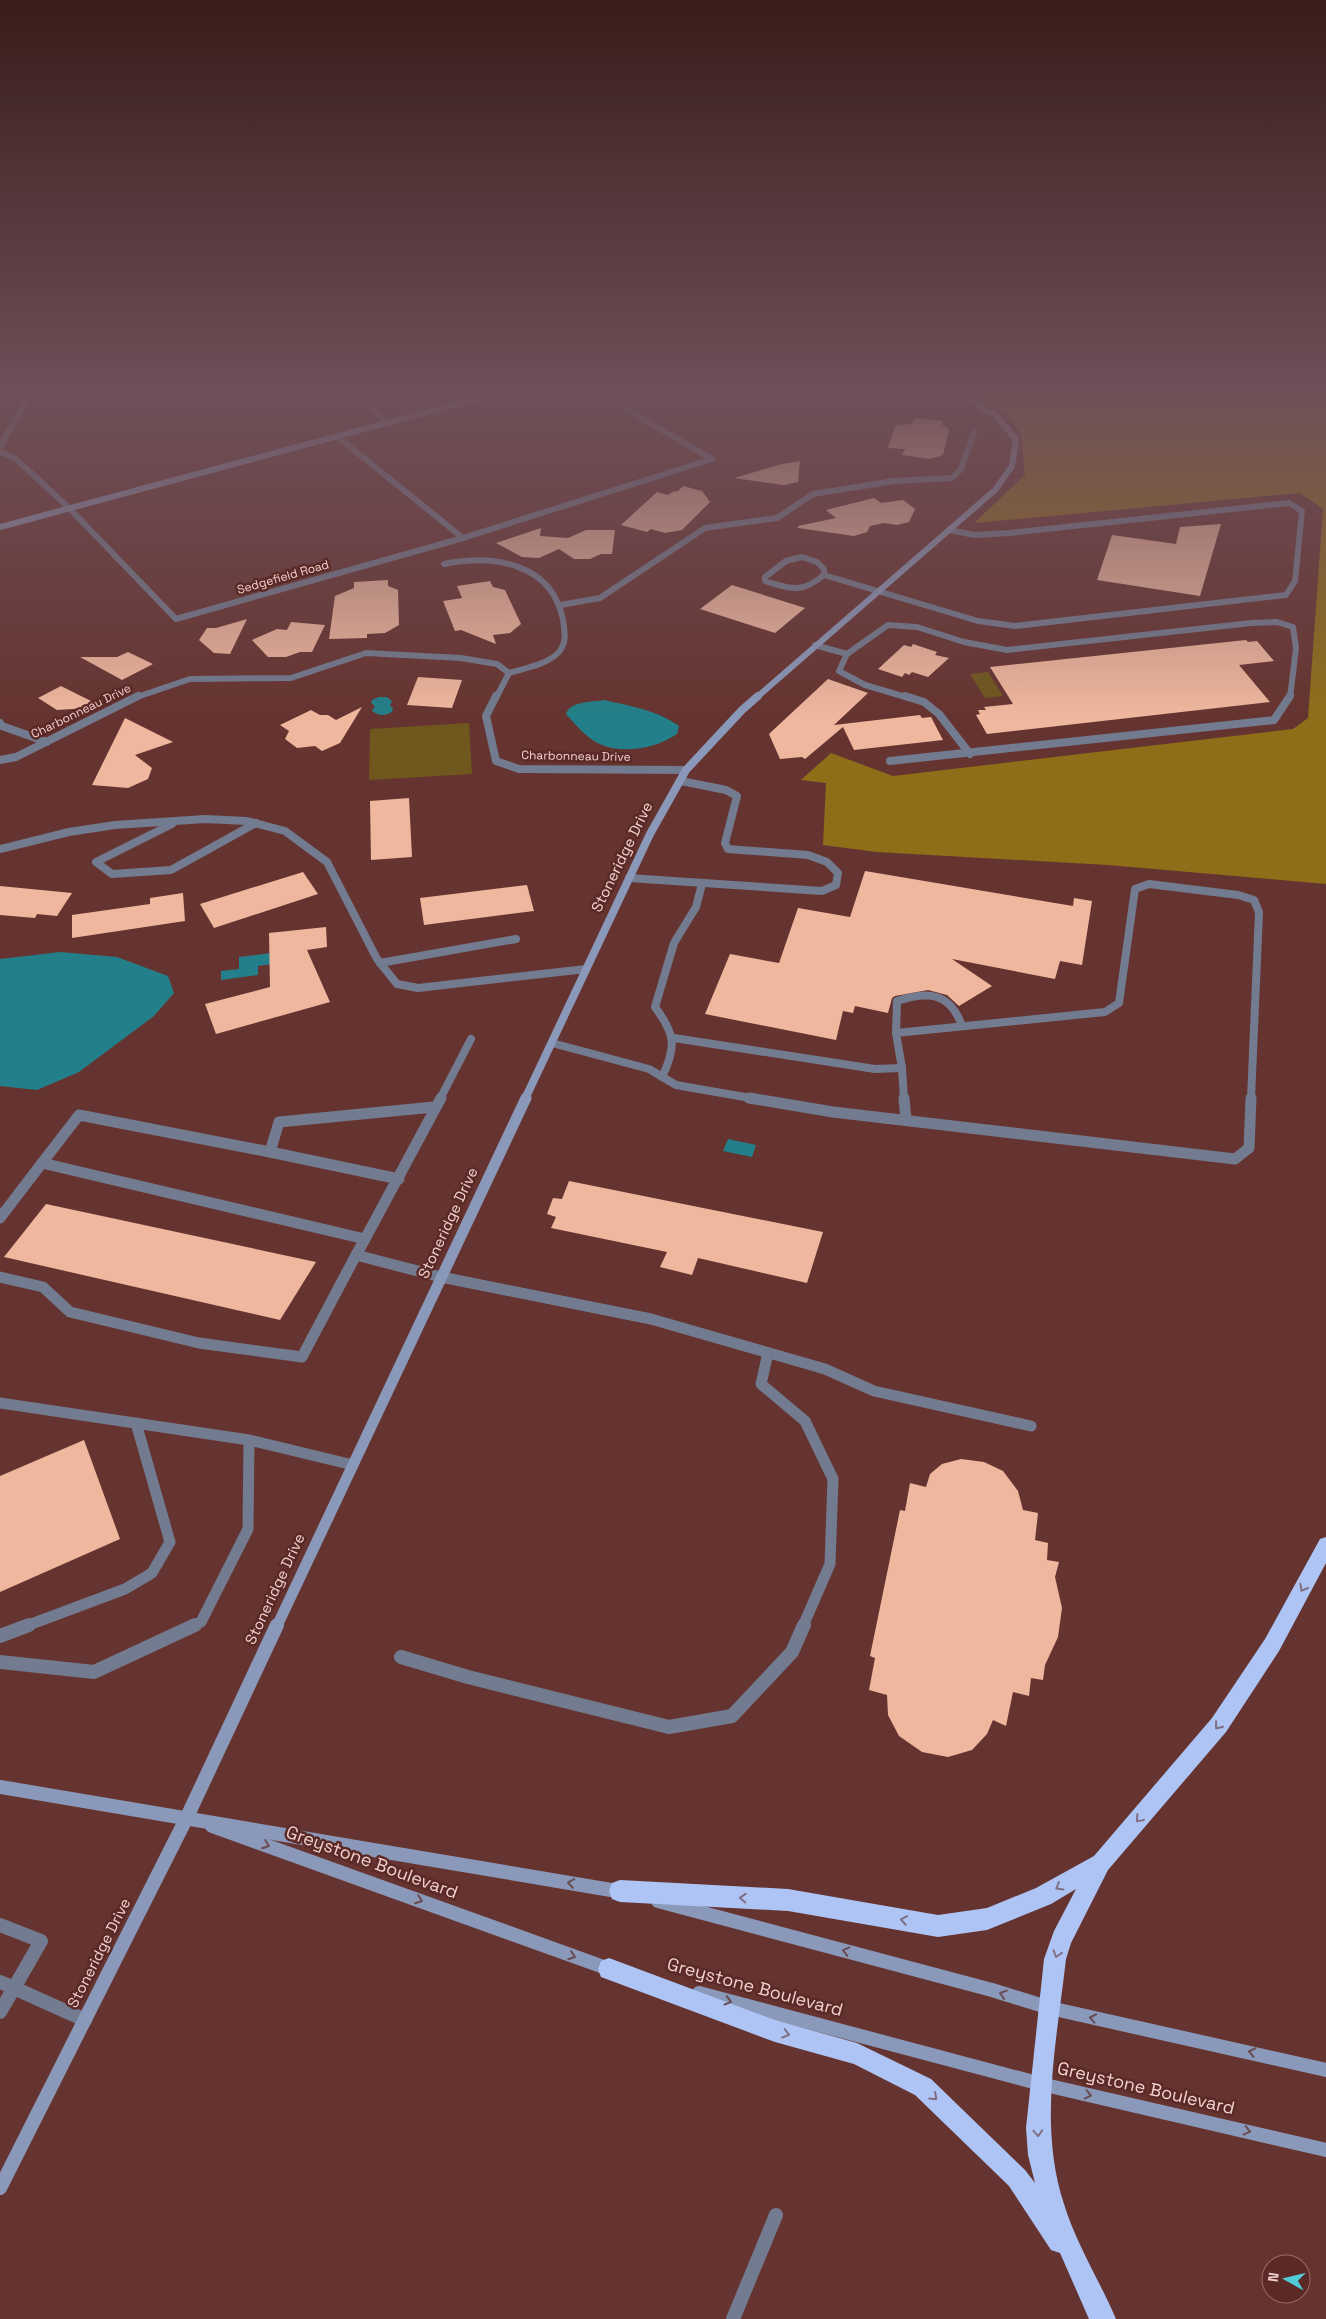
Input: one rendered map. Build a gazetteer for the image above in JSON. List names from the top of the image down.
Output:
{
  "streets": {
    "street": [
      "Sedgefield Road",
      "Charbonneau Drive",
      "Stoneridge Drive",
      "Greystone Boulevard"
    ]
  },
  "crossings": [
    ["Charbonneau Drive", "Stoneridge Drive"],
    ["Stoneridge Drive", "Greystone Boulevard"]
  ],
  "north": "left"
}
